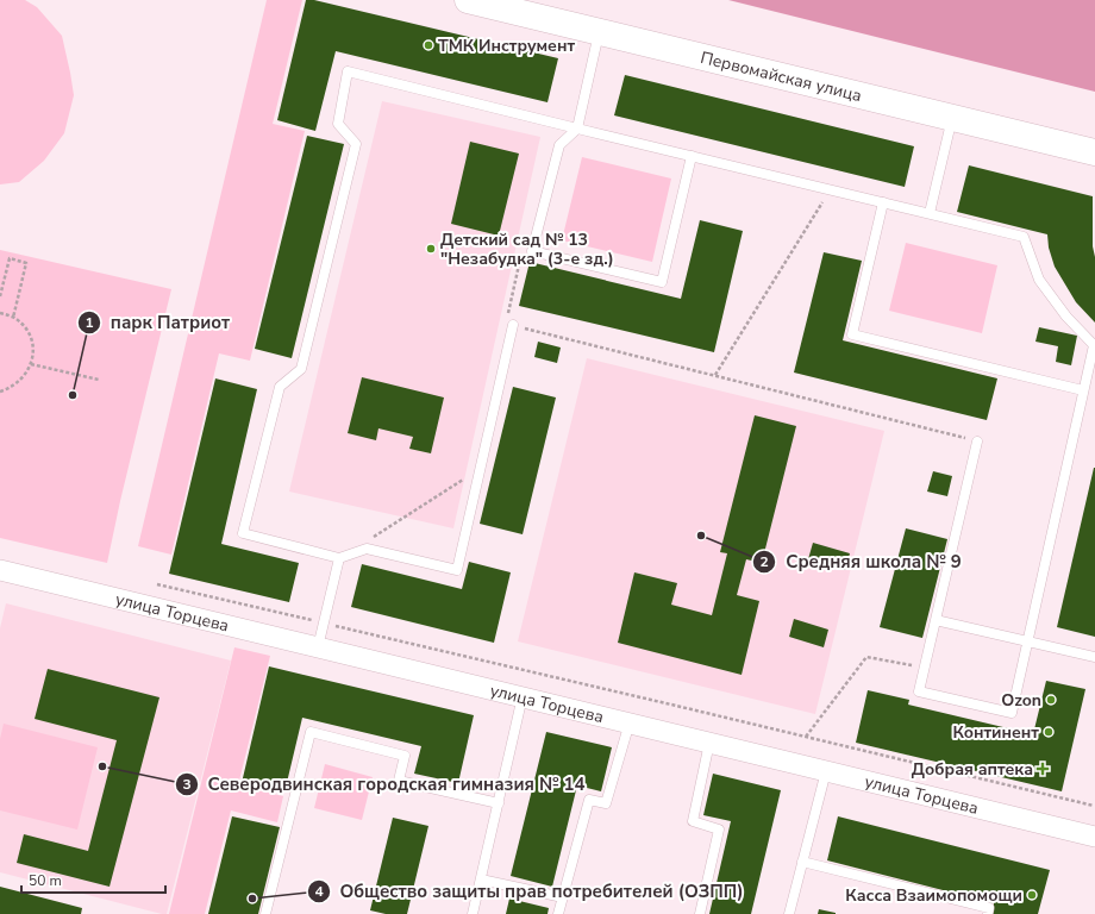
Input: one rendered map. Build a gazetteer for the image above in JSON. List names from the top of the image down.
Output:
{
  "streets": {
    "street": ["Первомайская улица", "улица Торцева"]
  },
  "places": {
    "other": [
      "ТМК Инструмент",
      "Детский сад № 13 \"Незабудка\" (3-е зд.)",
      "парк Патриот",
      "Средняя школа № 9",
      "Ozon",
      "Континент",
      "Северодвинская городская гимназия № 14",
      "Касса Взаимопомощи",
      "Общество защиты прав потребителей (ОЗПП)"
    ],
    "health": ["Добрая аптека"]
  },
  "scale_bar": "50 m"
}
